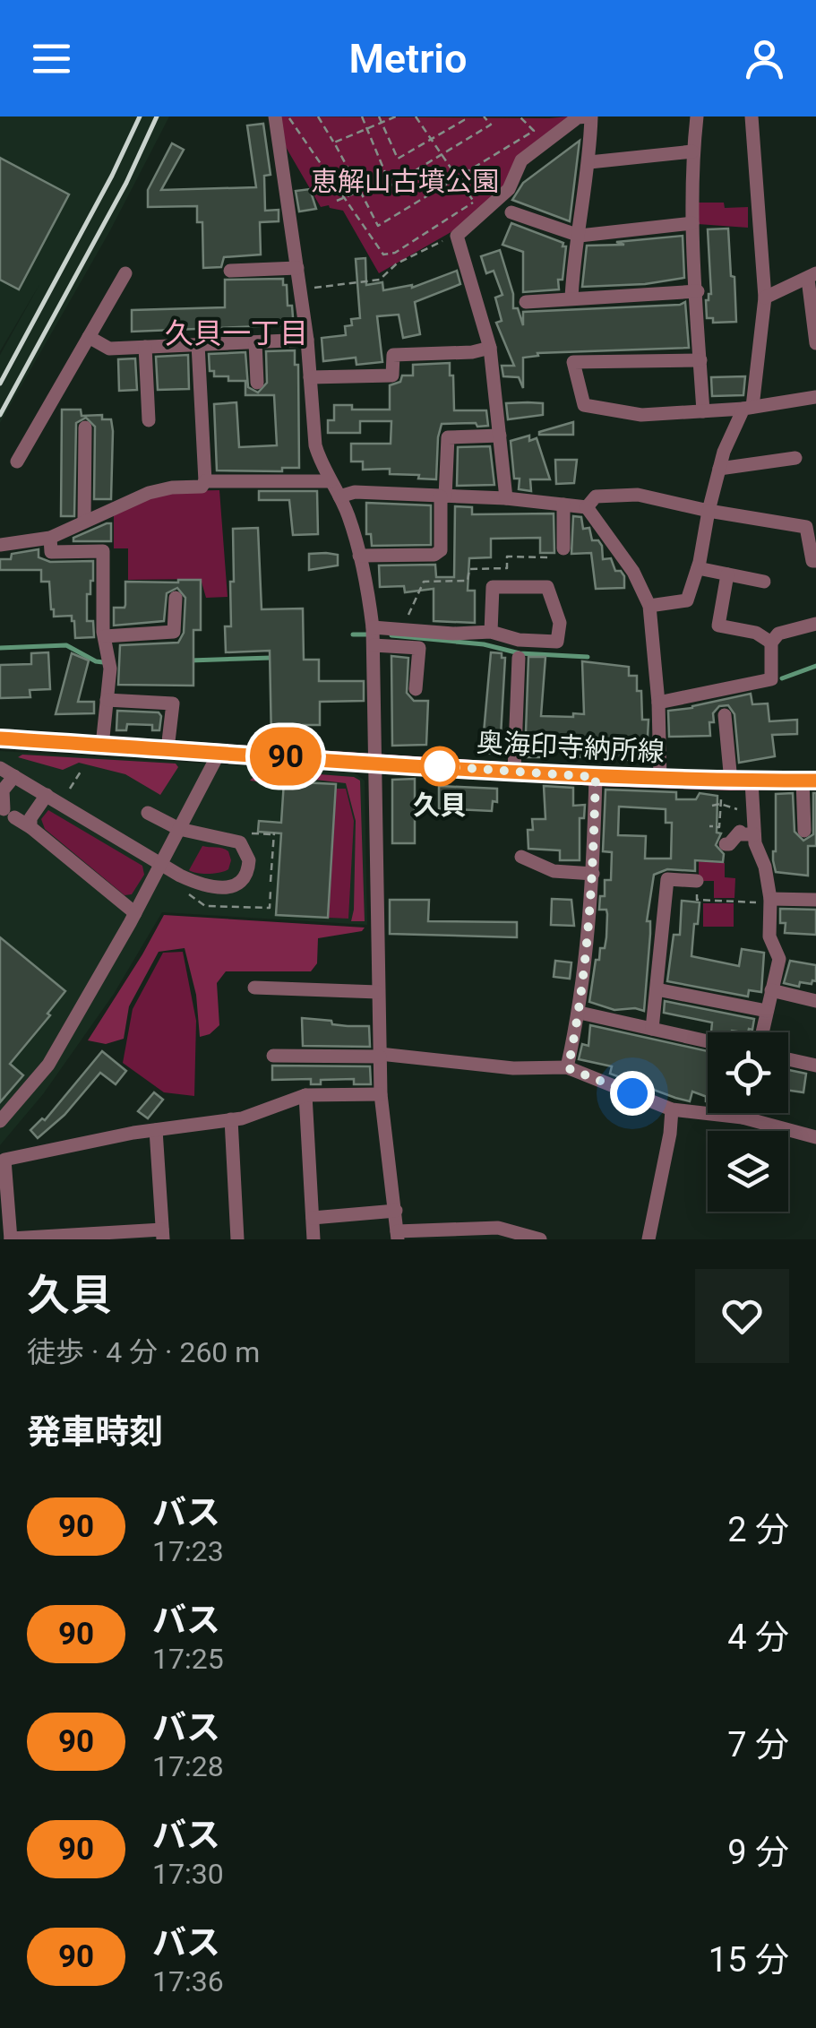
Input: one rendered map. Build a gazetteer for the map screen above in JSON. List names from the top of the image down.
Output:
{
  "streets": {
    "main road": ["奥海印寺納所線"]
  },
  "districts": ["久貝一丁目"],
  "parks": ["恵解山古墳公園"],
  "places": ["久貝"],
  "lines": ["bus line 90"],
  "page": {
    "header": "Metrio",
    "on_map": "90",
    "heading": [
      ["久貝", "徒歩 · 4 分 · 260 m"],
      "発車時刻"
    ],
    "list": [
      {
        "mark": "90",
        "name": "バス",
        "note": "17:23",
        "value": "2 分"
      },
      {
        "mark": "90",
        "name": "バス",
        "note": "17:25",
        "value": "4 分"
      },
      {
        "mark": "90",
        "name": "バス",
        "note": "17:28",
        "value": "7 分"
      },
      {
        "mark": "90",
        "name": "バス",
        "note": "17:30",
        "value": "9 分"
      },
      {
        "mark": "90",
        "name": "バス",
        "note": "17:36",
        "value": "15 分"
      }
    ]
  }
}
